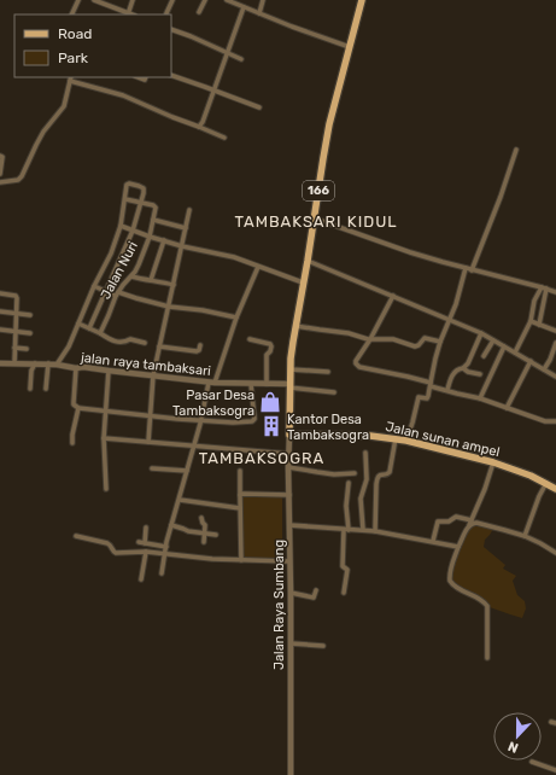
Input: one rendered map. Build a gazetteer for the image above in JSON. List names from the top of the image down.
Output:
{
  "streets": {
    "main road": ["166", "Jalan sunan ampel"],
    "street": ["Jalan Nuri", "jalan raya tambaksari", "Jalan Raya Sumbang"]
  },
  "crossings": [
    ["166", "jalan raya tambaksari"],
    ["166", "Jalan sunan ampel"],
    ["166", "Jalan Raya Sumbang"],
    ["Jalan sunan ampel", "Jalan Raya Sumbang"]
  ],
  "districts": ["TAMBAKSARI KIDUL", "TAMBAKSOGRA"],
  "places": {
    "shop": ["Pasar Desa Tambaksogra"],
    "building": ["Kantor Desa Tambaksogra"]
  },
  "legend": ["Road", "Park"],
  "north": "bottom"
}
